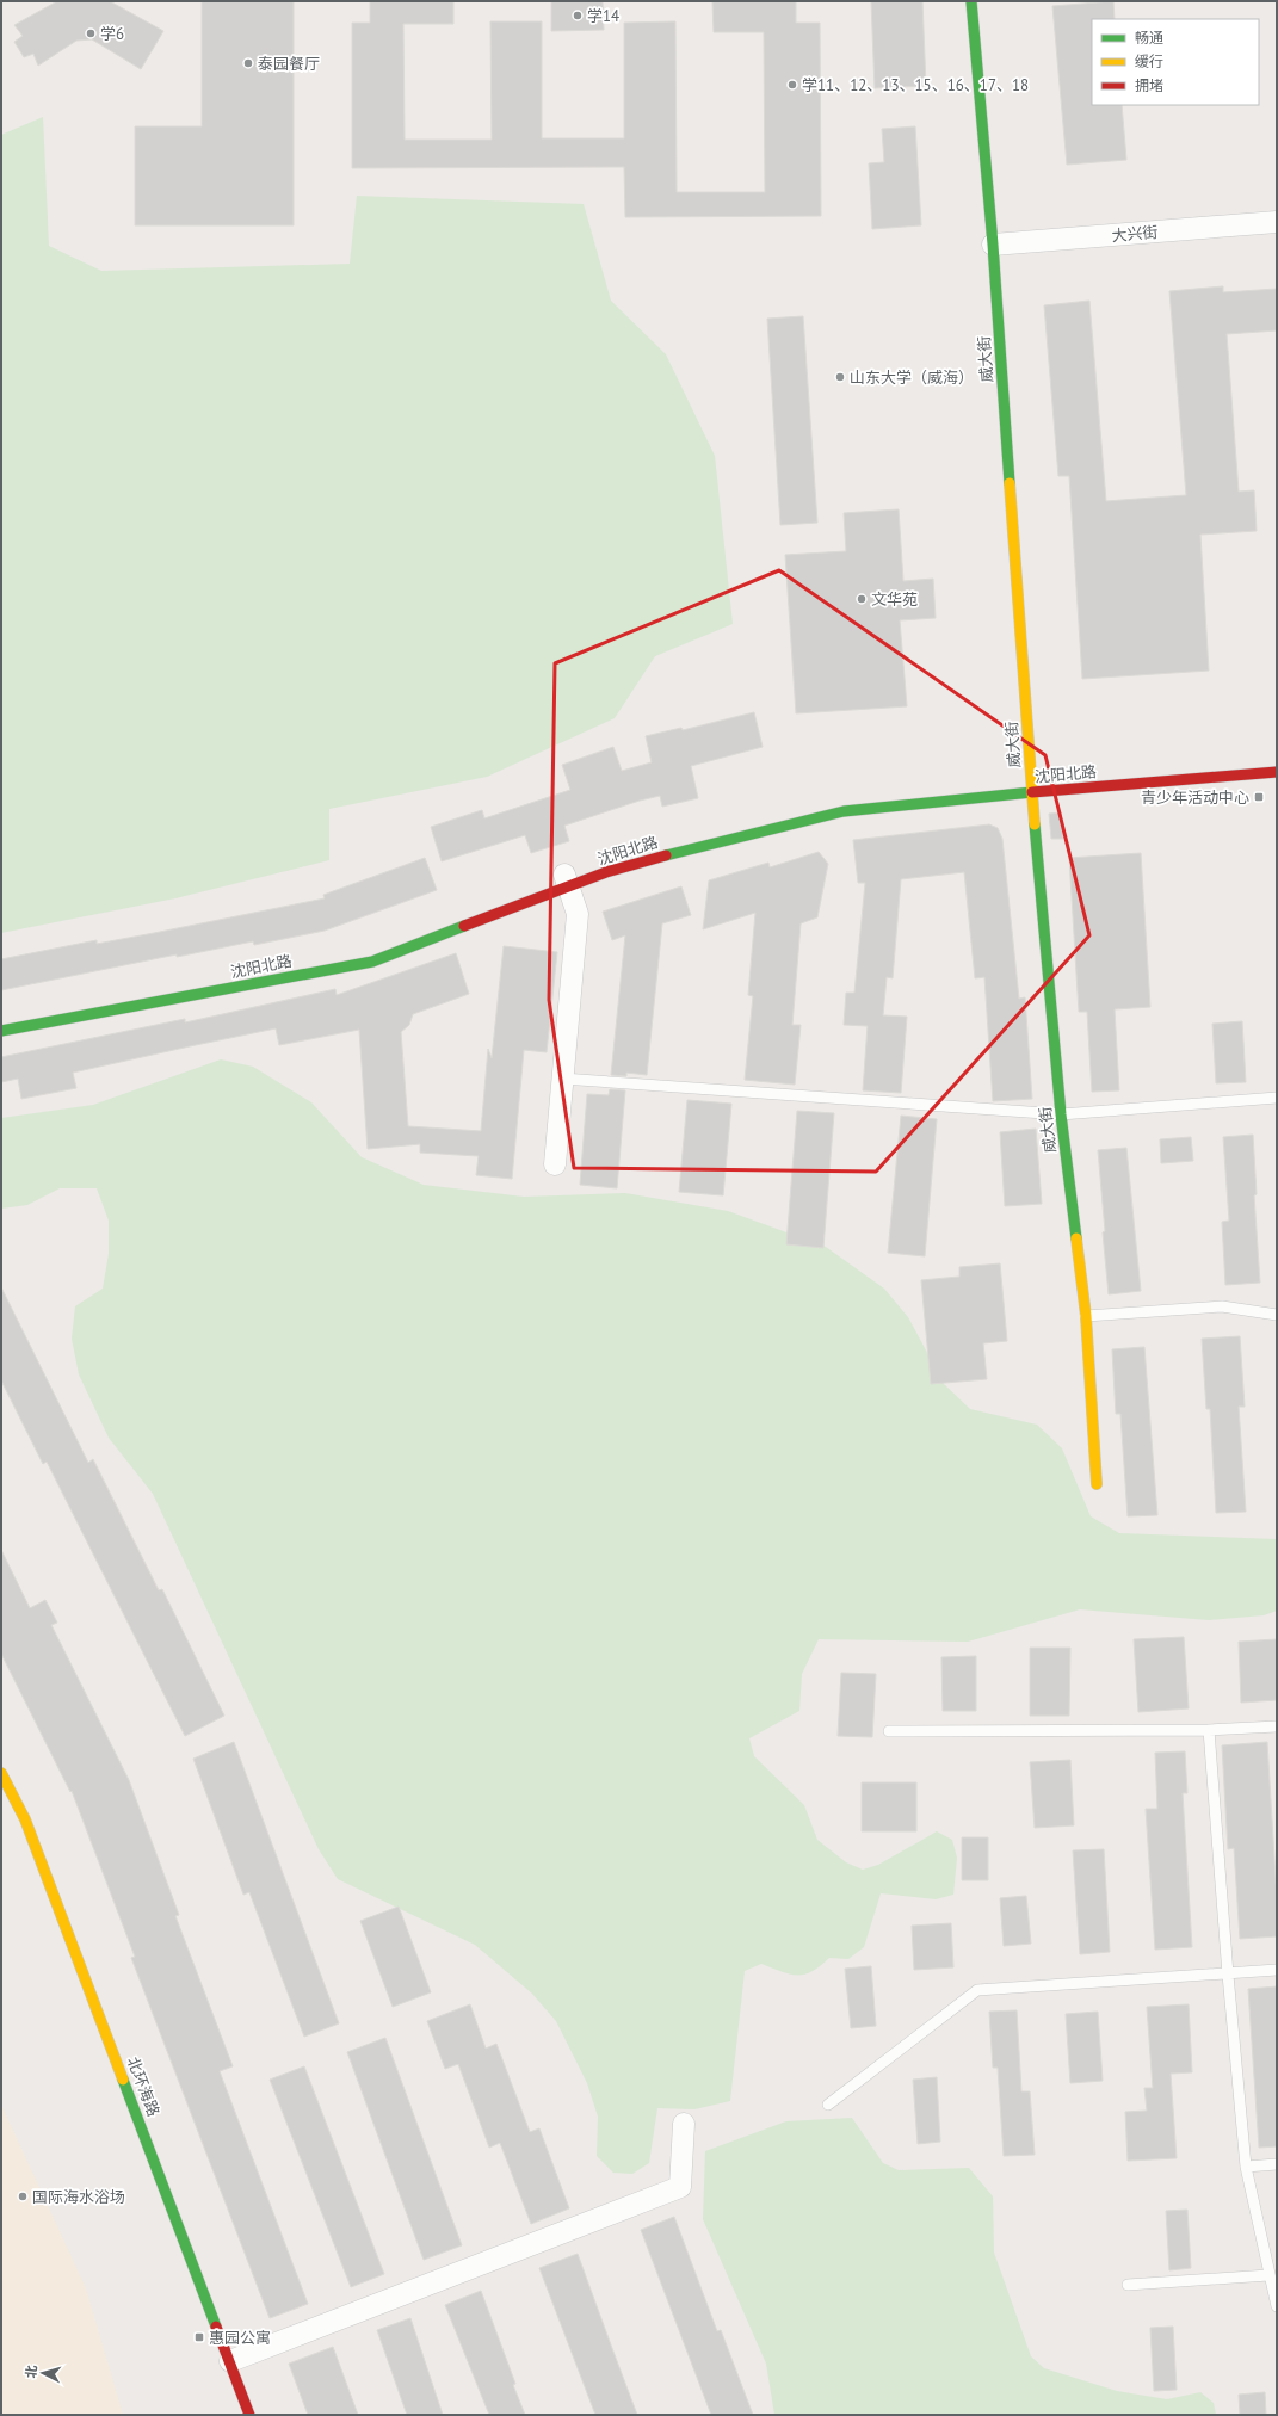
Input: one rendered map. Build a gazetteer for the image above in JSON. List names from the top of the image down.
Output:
{
  "streets": {
    "street": [
      "大兴街",
      "威大街",
      "沈阳北路",
      "北环海路"
    ]
  },
  "crossings": [
    ["大兴街", "威大街"],
    ["威大街", "沈阳北路"]
  ],
  "places": {
    "other": [
      "学14",
      "学6",
      "泰园餐厅",
      "学11、12、13、15、16、17、18",
      "山东大学（威海）",
      "文华苑",
      "国际海水浴场"
    ],
    "transit": ["青少年活动中心", "惠园公寓"]
  },
  "legend": ["畅通", "缓行", "拥堵"],
  "north": "left"
}
